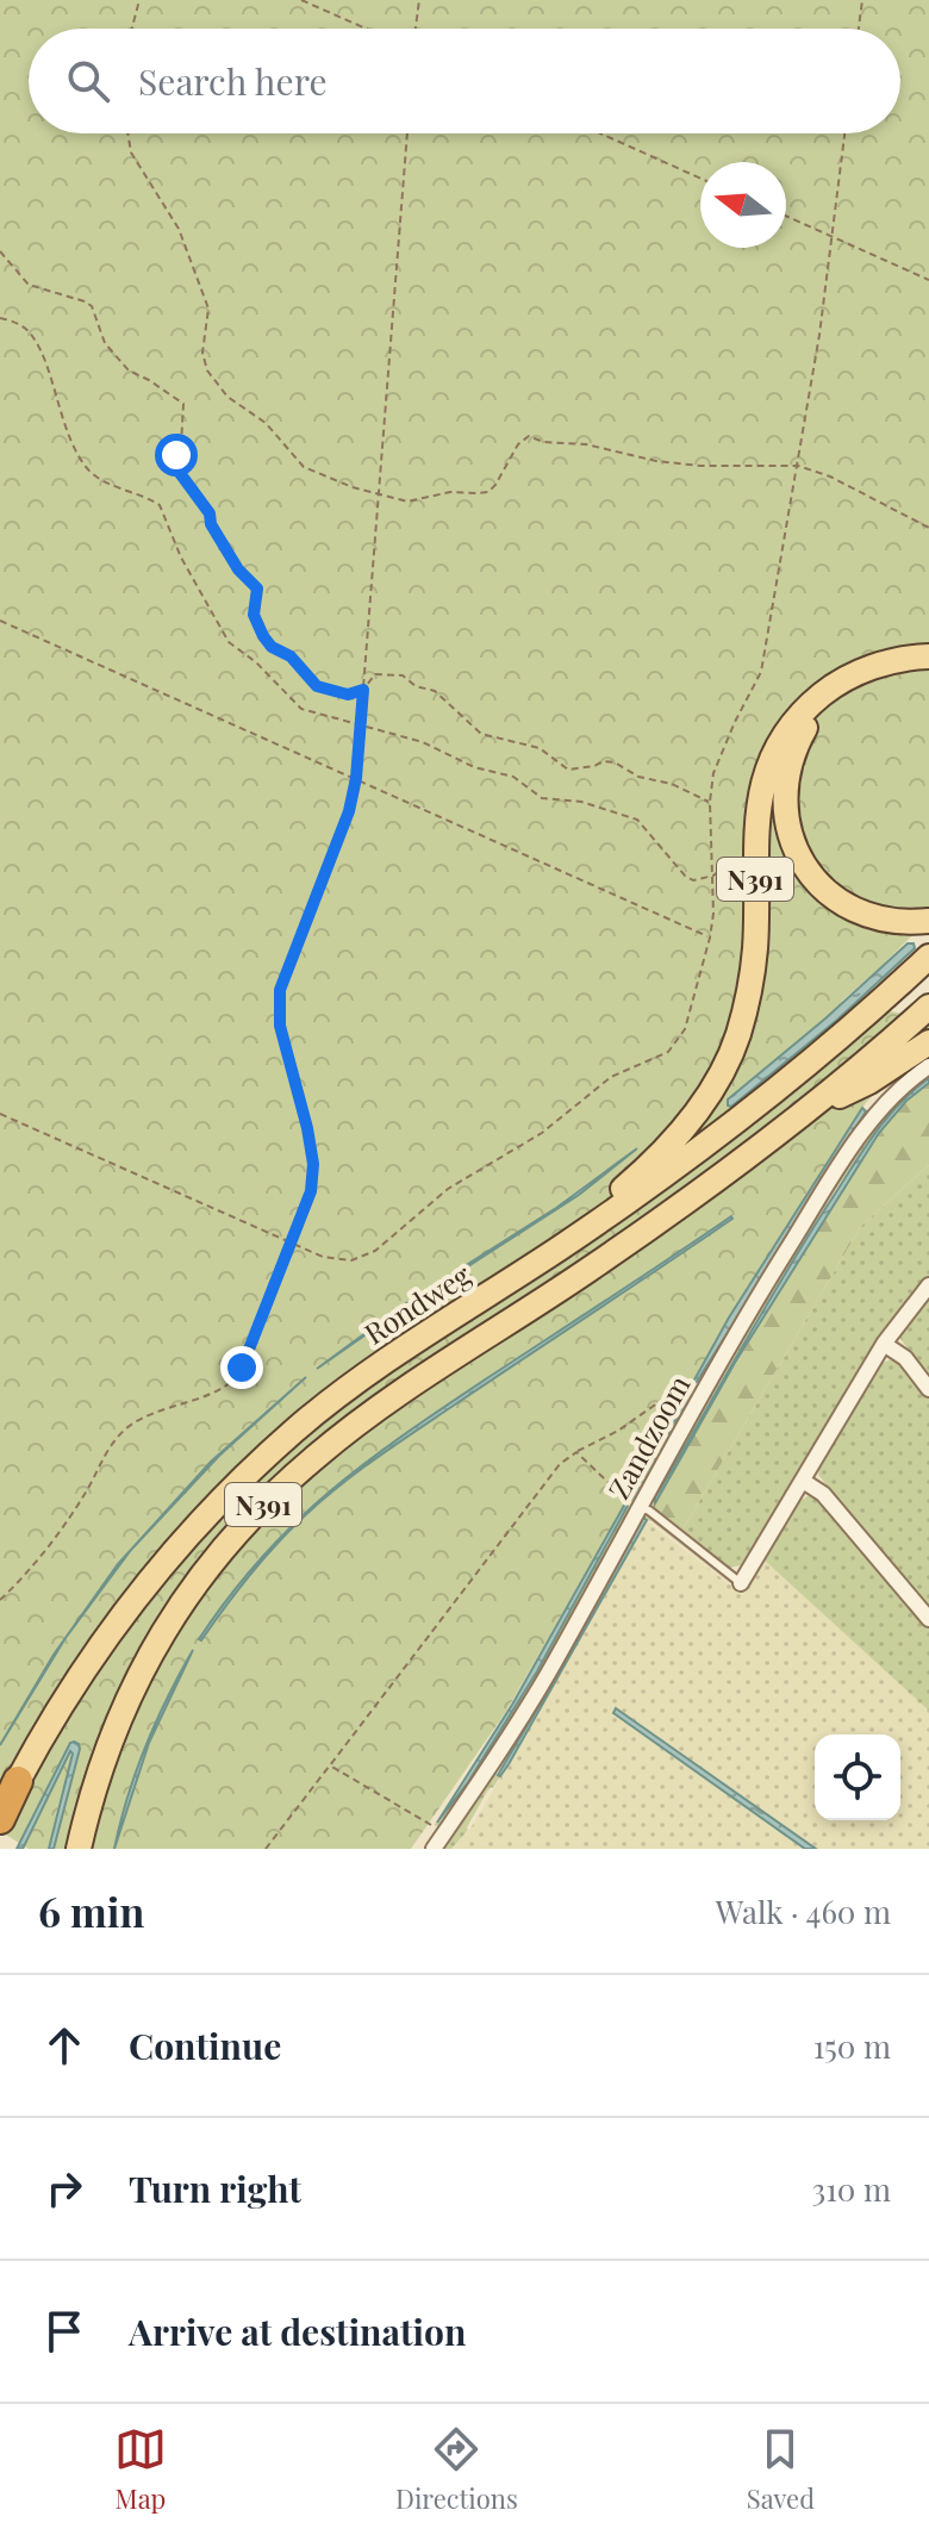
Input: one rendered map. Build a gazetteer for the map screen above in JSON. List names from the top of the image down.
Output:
{
  "streets": {
    "highway": ["N391"],
    "main road": ["Rondweg"],
    "street": ["Zandzoom"]
  },
  "crossings": [
    ["N391", "Rondweg"]
  ],
  "north": "left",
  "page": {
    "search": "Search here",
    "heading": ["6 min", "Walk · 460 m"],
    "list": [
      ["Continue", "150 m"],
      ["Turn right", "310 m"],
      "Arrive at destination"
    ],
    "nav": ["Map", "Directions", "Saved"]
  }
}
